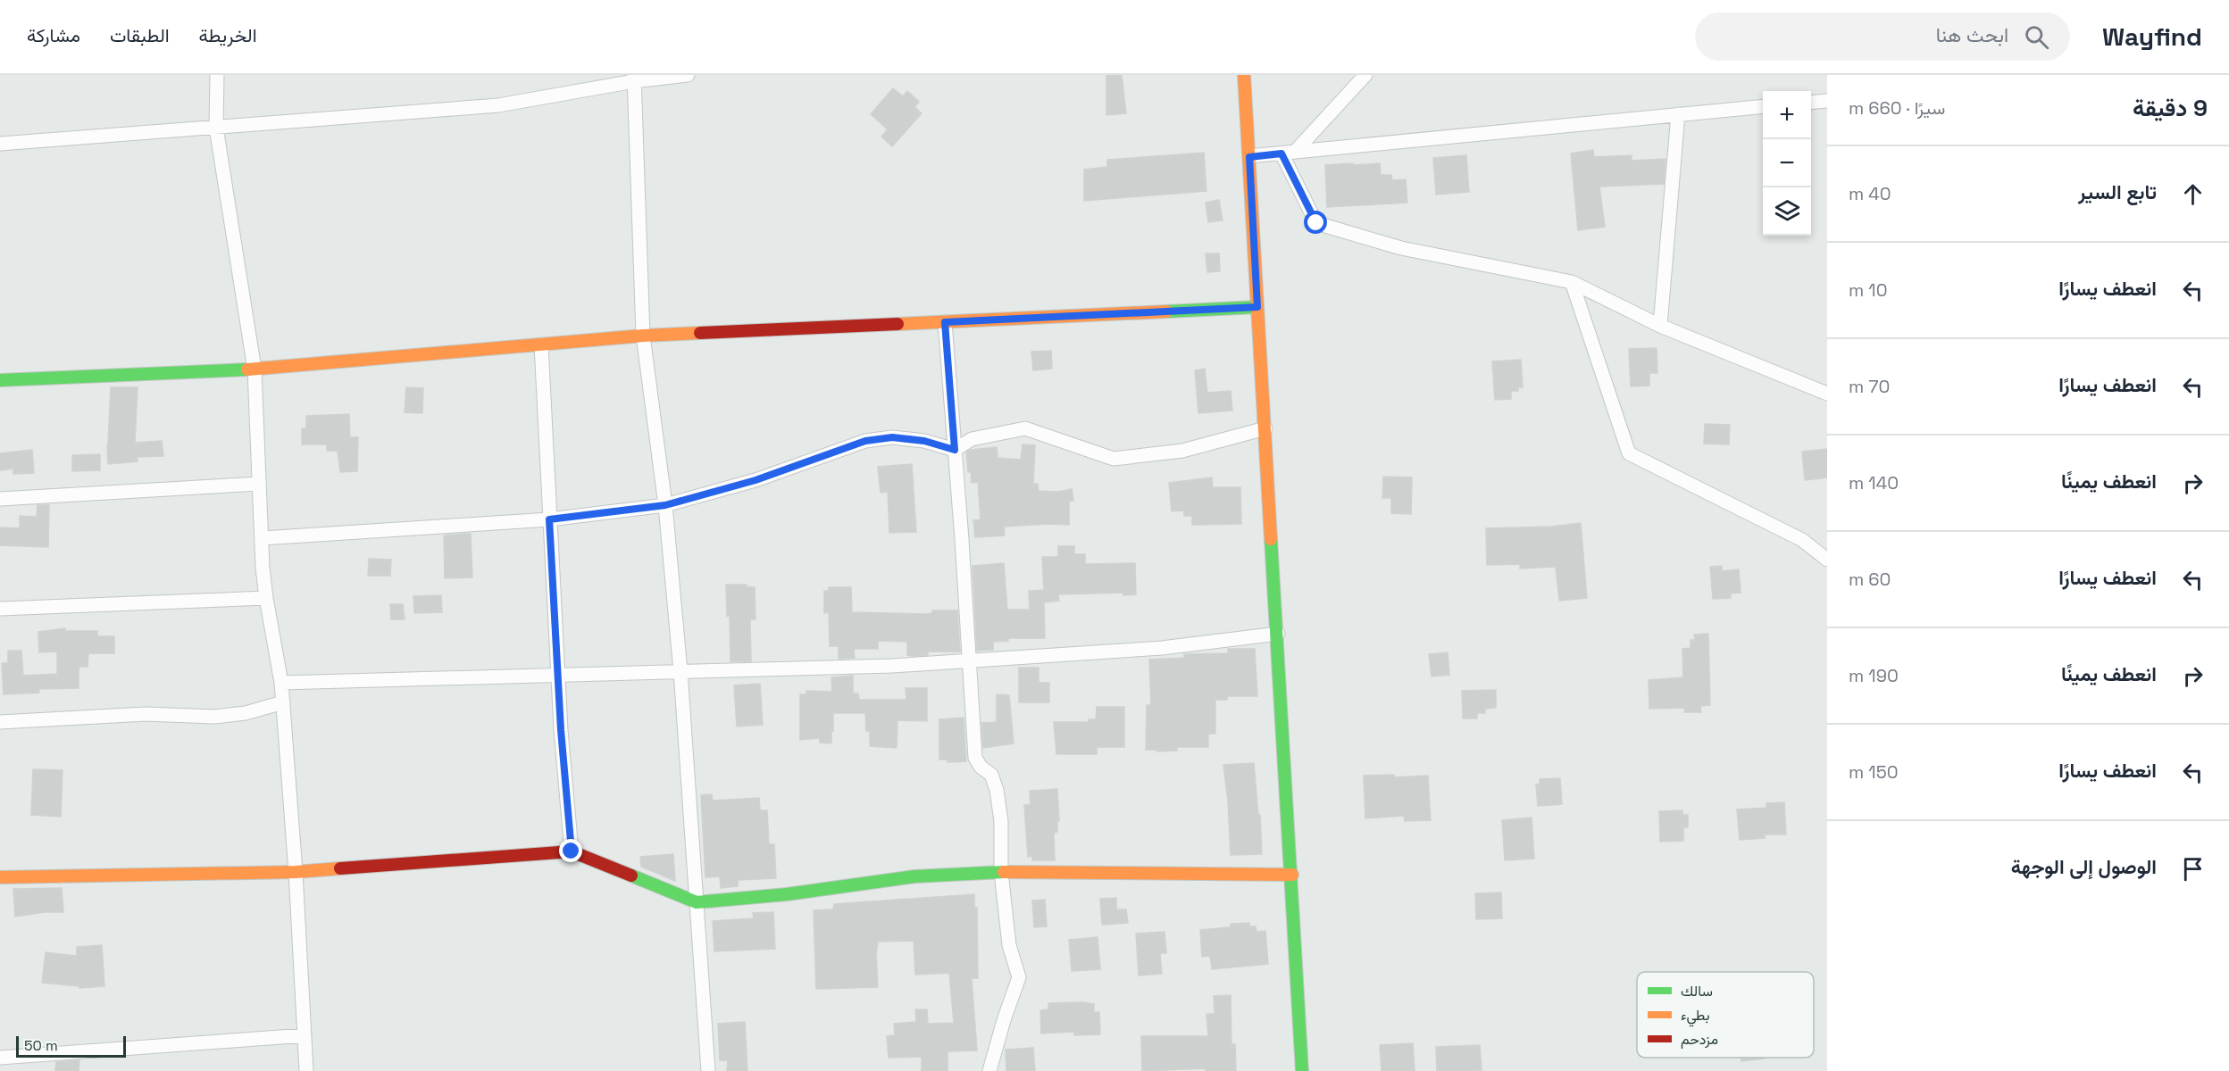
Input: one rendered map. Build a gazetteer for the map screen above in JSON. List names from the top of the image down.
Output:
{
  "legend": ["سالك", "بطيء", "مزدحم"],
  "scale_bar": "50 m",
  "page": {
    "header": "Wayfind",
    "search": "ابحث هنا",
    "nav": ["الخريطة", "الطبقات", "مشاركة"],
    "heading": ["9 دقيقة", "سيرًا · 660 m"],
    "map_buttons": ["+", "−"],
    "list": [
      ["تابع السير", "40 m"],
      ["انعطف يسارًا", "10 m"],
      ["انعطف يسارًا", "70 m"],
      ["انعطف يمينًا", "140 m"],
      ["انعطف يسارًا", "60 m"],
      ["انعطف يمينًا", "190 m"],
      ["انعطف يسارًا", "150 m"],
      "الوصول إلى الوجهة"
    ],
    "scale": "50 m"
  }
}
